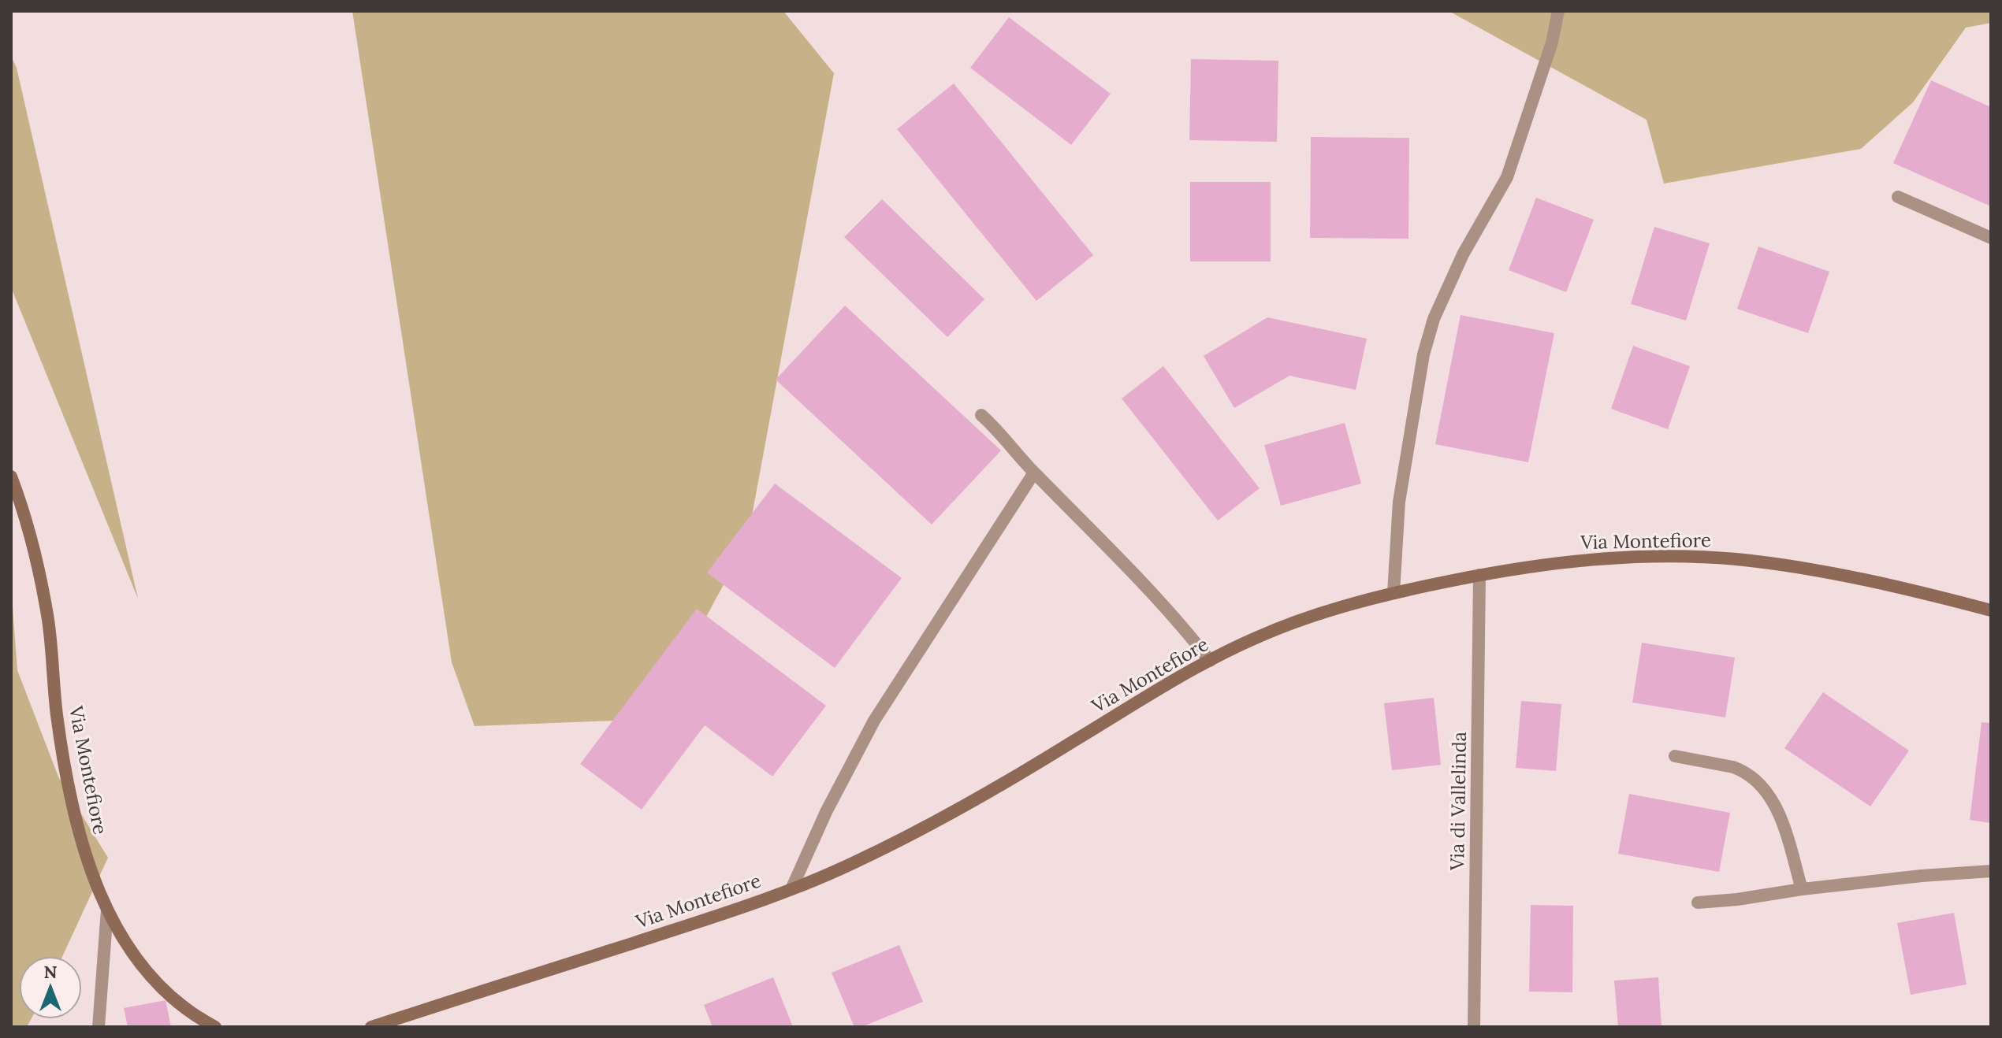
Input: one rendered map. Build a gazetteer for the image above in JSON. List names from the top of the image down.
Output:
{
  "streets": {
    "main road": ["Via Montefiore"],
    "street": ["Via di Vallelinda"]
  },
  "crossings": [
    ["Via Montefiore", "Via di Vallelinda"]
  ],
  "north": "top"
}
